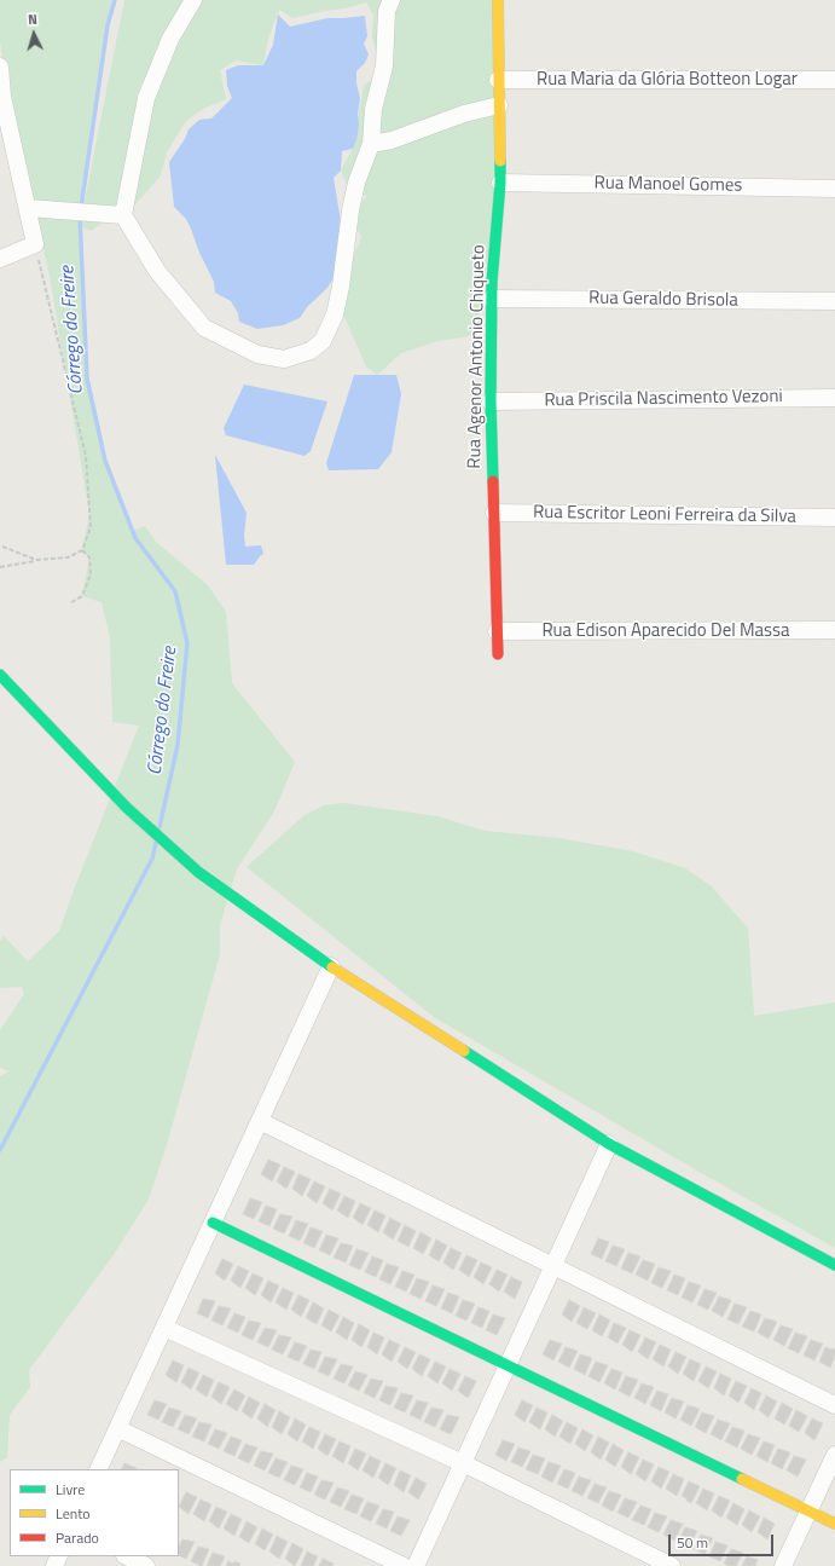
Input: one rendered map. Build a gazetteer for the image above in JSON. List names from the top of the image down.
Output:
{
  "streets": {
    "street": [
      "Rua Maria da Glória Botteon Logar",
      "Rua Manoel Gomes",
      "Rua Geraldo Brisola",
      "Rua Agenor Antonio Chiqueto",
      "Rua Priscila Nascimento Vezoni",
      "Rua Escritor Leoni Ferreira da Silva",
      "Rua Edison Aparecido Del Massa"
    ]
  },
  "crossings": [
    ["Rua Maria da Glória Botteon Logar", "Rua Agenor Antonio Chiqueto"],
    ["Rua Manoel Gomes", "Rua Agenor Antonio Chiqueto"],
    ["Rua Geraldo Brisola", "Rua Agenor Antonio Chiqueto"],
    ["Rua Agenor Antonio Chiqueto", "Rua Priscila Nascimento Vezoni"],
    ["Rua Agenor Antonio Chiqueto", "Rua Escritor Leoni Ferreira da Silva"],
    ["Rua Agenor Antonio Chiqueto", "Rua Edison Aparecido Del Massa"]
  ],
  "water": ["Córrego do Freire"],
  "legend": ["Livre", "Lento", "Parado"],
  "scale_bar": "50 m",
  "north": "top"
}
